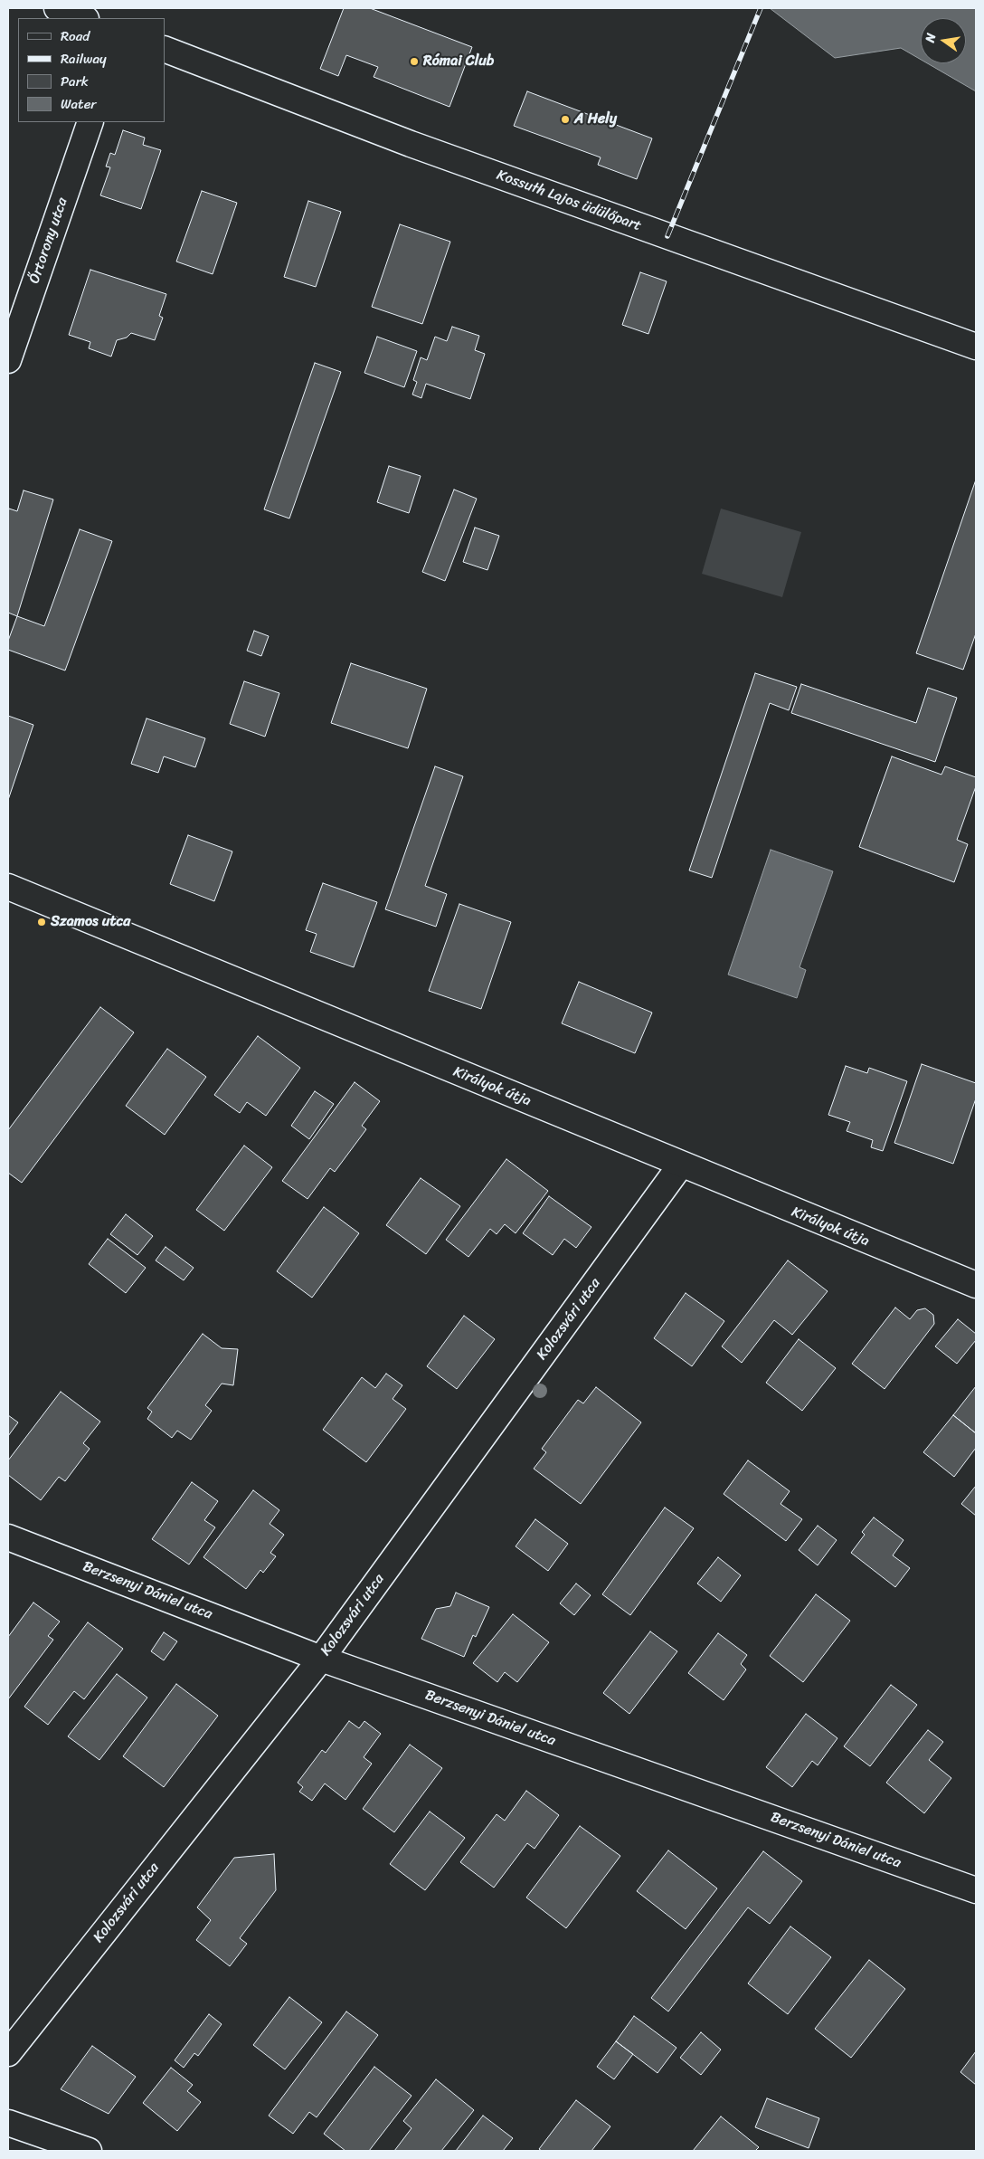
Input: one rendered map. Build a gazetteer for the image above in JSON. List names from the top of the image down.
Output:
{
  "streets": {
    "street": [
      "Kossuth Lajos üdülőpart",
      "Őrtorony utca",
      "Királyok útja",
      "Kolozsvári utca",
      "Berzsenyi Dániel utca"
    ]
  },
  "crossings": [
    ["Királyok útja", "Kolozsvári utca"],
    ["Kolozsvári utca", "Berzsenyi Dániel utca"]
  ],
  "places": ["Római Club", "A Hely", "Szamos utca"],
  "legend": [
    "Road",
    "Railway",
    "Park",
    "Water"
  ],
  "north": "left"
}
